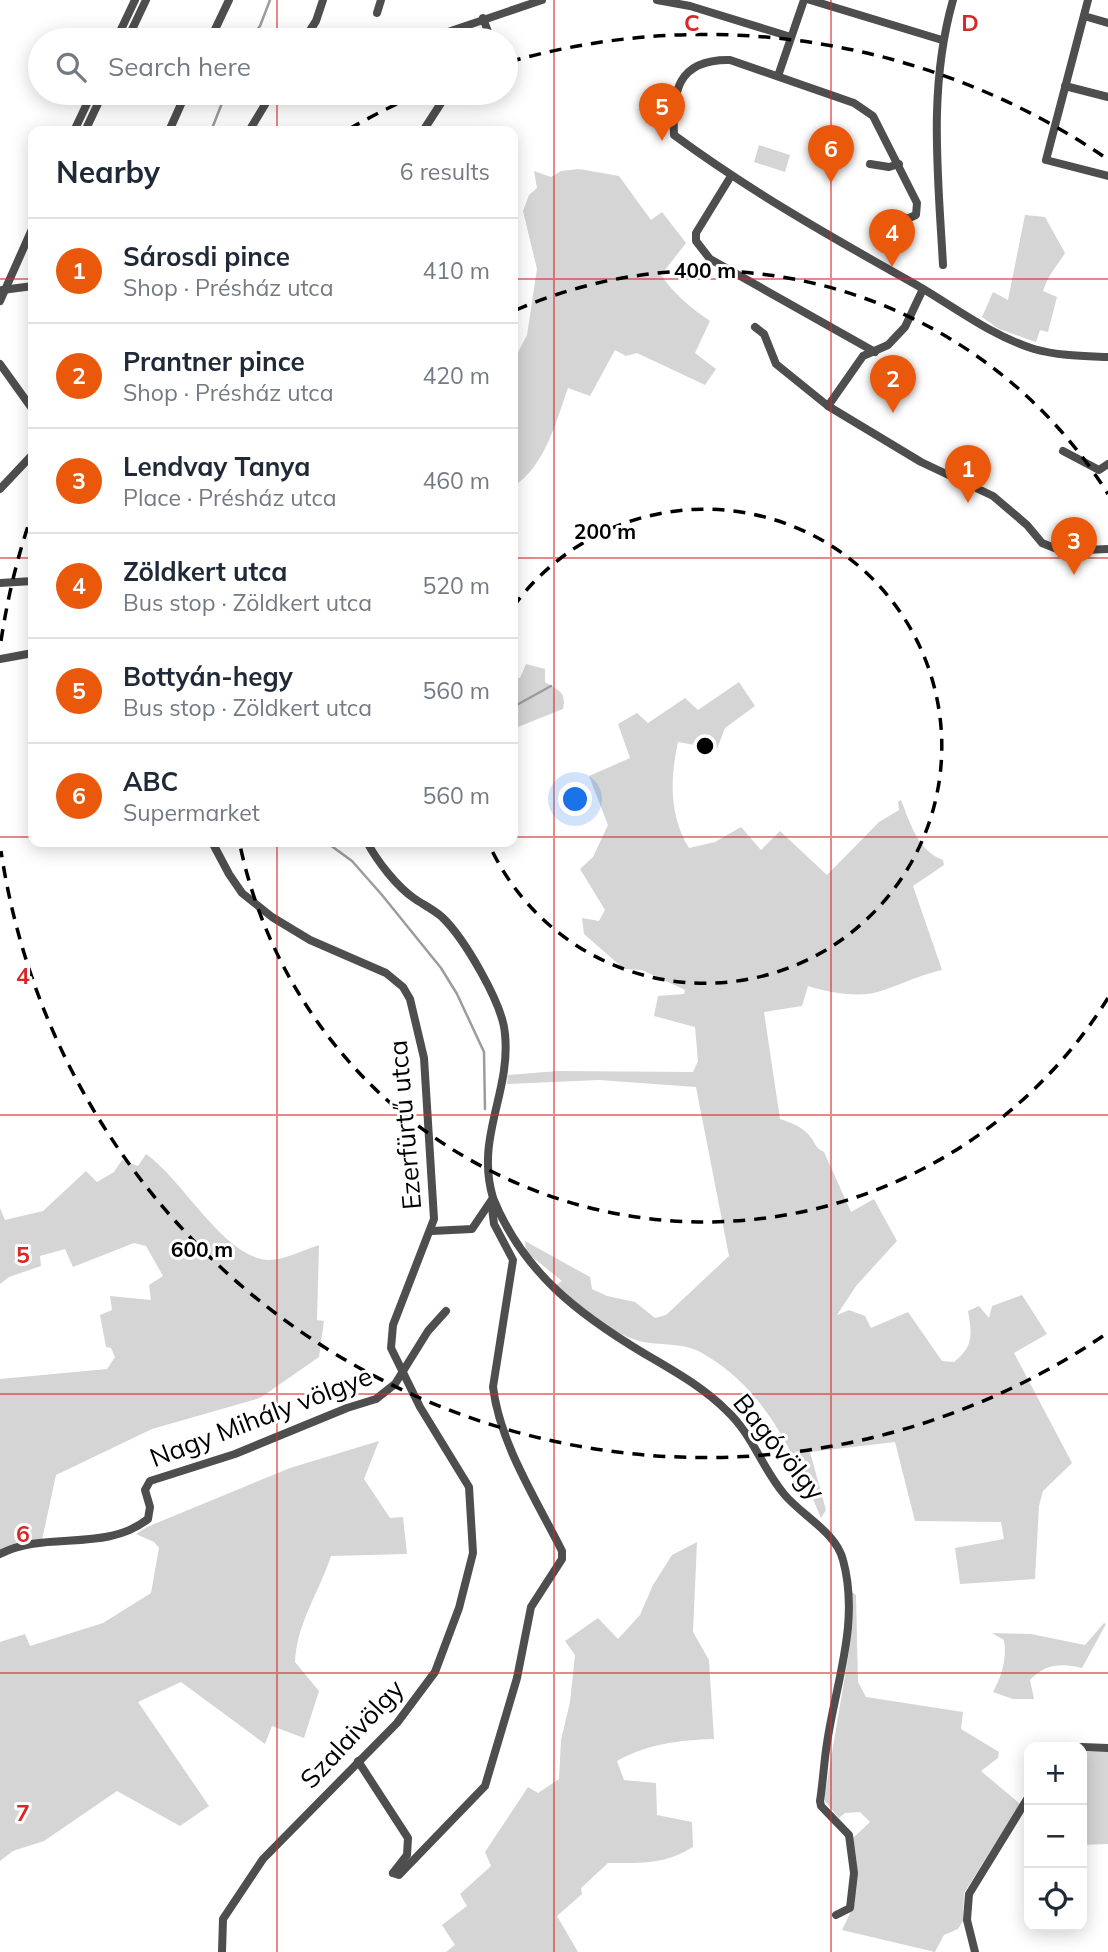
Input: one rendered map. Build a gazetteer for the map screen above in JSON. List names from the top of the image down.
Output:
{
  "streets": {
    "street": [
      "Ezerfürtű utca",
      "Nagy Mihály völgye",
      "Bagóvölgy",
      "Szalaivölgy"
    ]
  },
  "crossings": [
    ["Ezerfürtű utca", "Nagy Mihály völgye"],
    ["Ezerfürtű utca", "Szalaivölgy"],
    ["Nagy Mihály völgye", "Szalaivölgy"]
  ],
  "page": {
    "search": "Search here",
    "pins": [
      "5",
      "6",
      "4",
      "2",
      "1",
      "3"
    ],
    "heading": ["Nearby", "6 results"],
    "list": [
      {
        "mark": "1",
        "name": "Sárosdi pince",
        "note": "Shop · Présház utca",
        "value": "410 m"
      },
      {
        "mark": "2",
        "name": "Prantner pince",
        "note": "Shop · Présház utca",
        "value": "420 m"
      },
      {
        "mark": "3",
        "name": "Lendvay Tanya",
        "note": "Place · Présház utca",
        "value": "460 m"
      },
      {
        "mark": "4",
        "name": "Zöldkert utca",
        "note": "Bus stop · Zöldkert utca",
        "value": "520 m"
      },
      {
        "mark": "5",
        "name": "Bottyán-hegy",
        "note": "Bus stop · Zöldkert utca",
        "value": "560 m"
      },
      {
        "mark": "6",
        "name": "ABC",
        "note": "Supermarket",
        "value": "560 m"
      }
    ],
    "map_buttons": ["+", "−"]
  },
  "grid": {
    "columns": ["C", "D"],
    "rows": [
      "4",
      "5",
      "6",
      "7"
    ]
  },
  "rings": ["400 m", "200 m", "600 m"]
}
